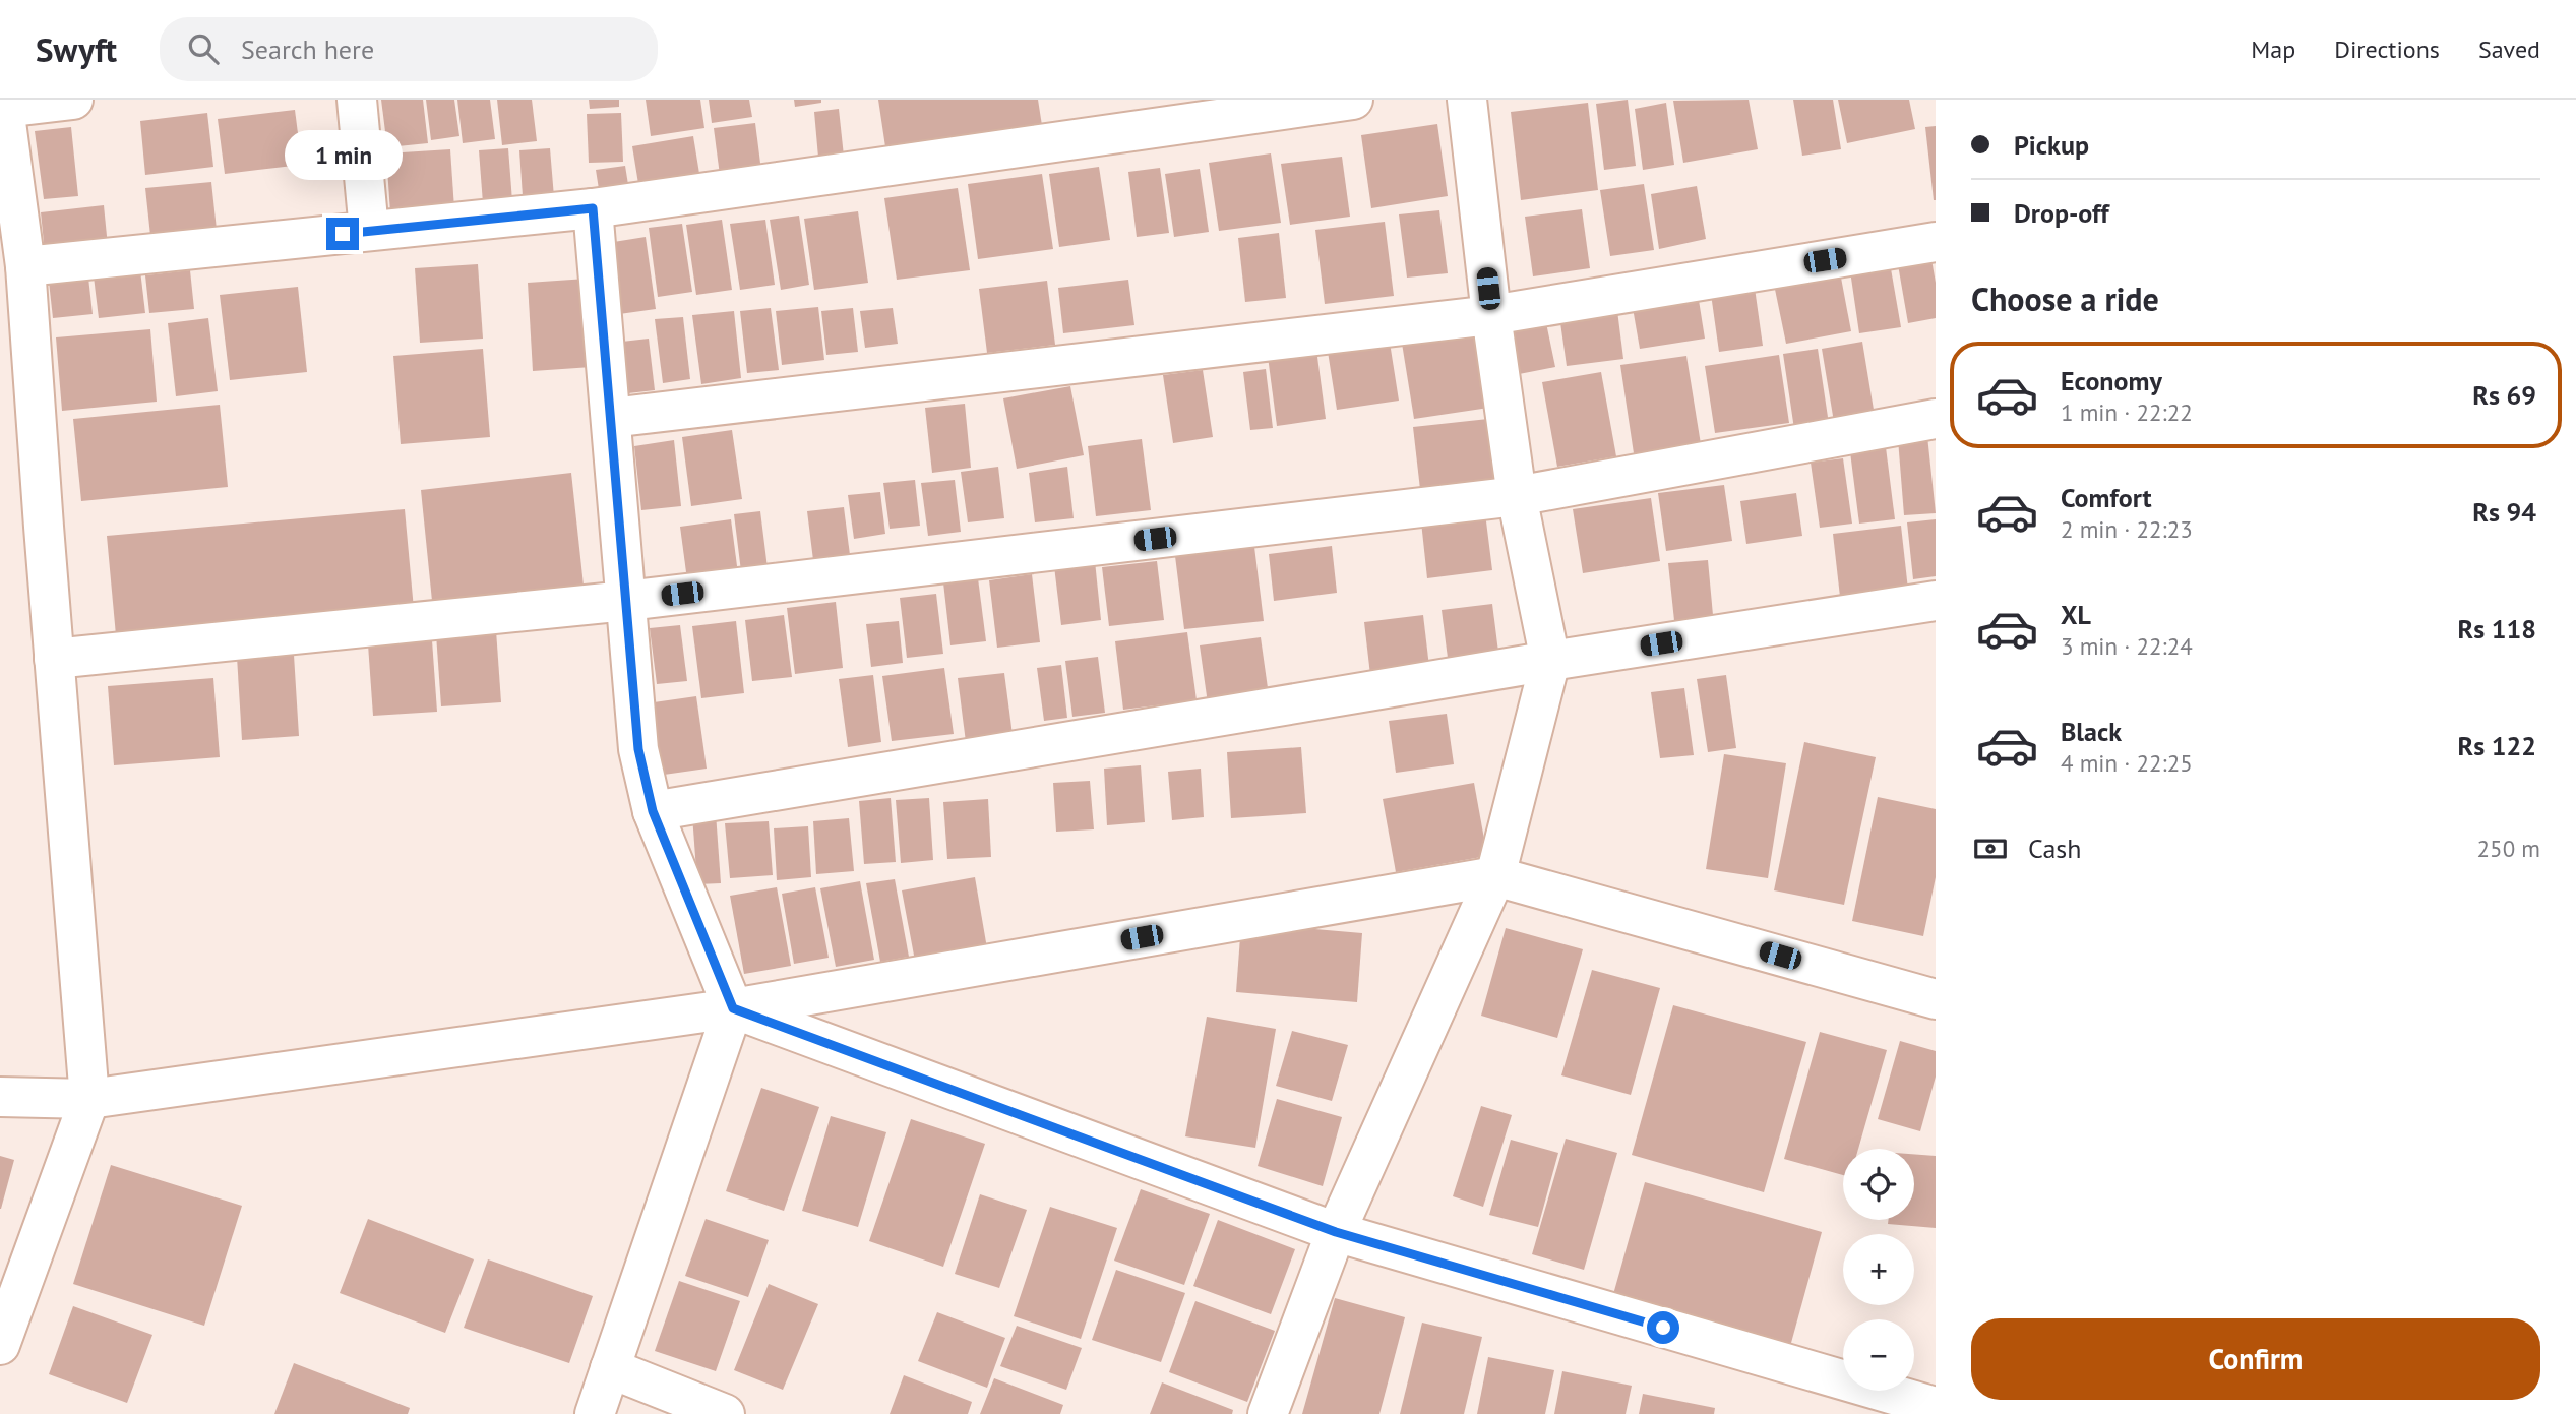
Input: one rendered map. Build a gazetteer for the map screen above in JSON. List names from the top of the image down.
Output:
{
  "page": {
    "header": "Swyft",
    "search": "Search here",
    "nav": ["Map", "Directions", "Saved"],
    "banner": ["Pickup", "Drop-off"],
    "bubble": "1 min",
    "heading": "Choose a ride",
    "list": [
      {
        "name": "Economy",
        "note": "1 min · 22:22",
        "value": "Rs 69"
      },
      {
        "name": "Comfort",
        "note": "2 min · 22:23",
        "value": "Rs 94"
      },
      {
        "name": "XL",
        "note": "3 min · 22:24",
        "value": "Rs 118"
      },
      {
        "name": "Black",
        "note": "4 min · 22:25",
        "value": "Rs 122"
      }
    ],
    "pay": ["Cash", "250 m"],
    "map_buttons": ["+", "−"],
    "buttons": "Confirm"
  }
}
